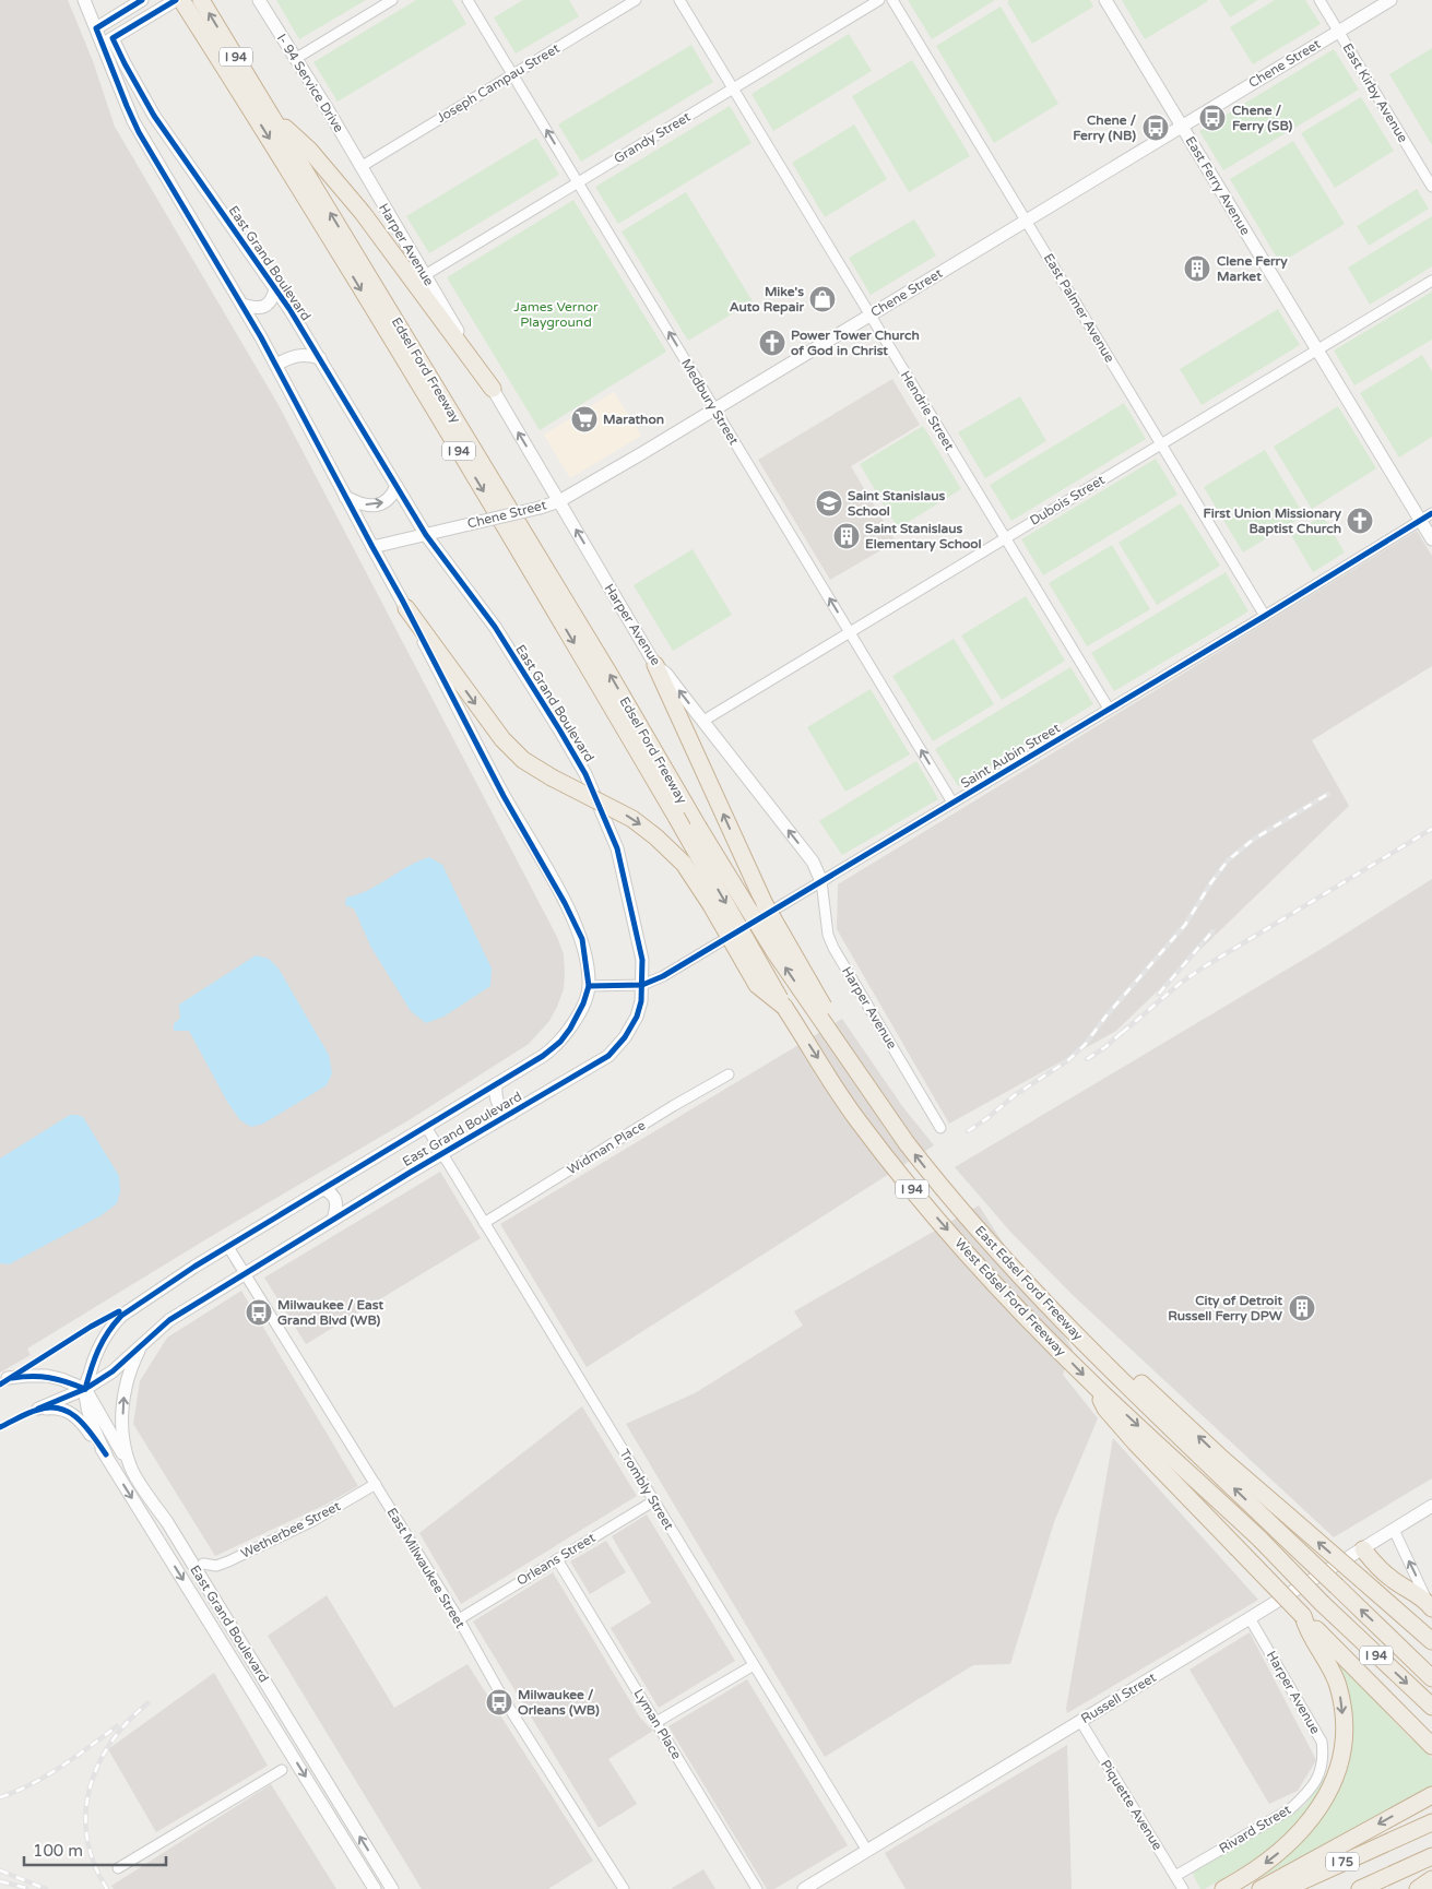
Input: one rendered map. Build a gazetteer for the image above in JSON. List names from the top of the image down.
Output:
{
  "streets": {
    "highway": [
      "I 94",
      "Edsel Ford Freeway",
      "East Edsel Ford Freeway",
      "West Edsel Ford Freeway",
      "I 75"
    ],
    "main road": [
      "Chene Street",
      "I- 94 Service Drive",
      "East Ferry Avenue",
      "Harper Avenue",
      "East Grand Boulevard",
      "Russell Street"
    ],
    "street": [
      "Joseph Campau Street",
      "East Kirby Avenue",
      "Grandy Street",
      "East Palmer Avenue",
      "Medbury Street",
      "Hendrie Street",
      "Dubois Street",
      "Saint Aubin Street",
      "Widman Place",
      "Trombly Street",
      "Wetherbee Street",
      "Orleans Street",
      "East Milwaukee Street",
      "Lyman Place",
      "Piquette Avenue",
      "Rivard Street"
    ]
  },
  "crossings": [
    ["Chene Street", "East Kirby Avenue"],
    ["Chene Street", "East Ferry Avenue"],
    ["Chene Street", "Harper Avenue"],
    ["Chene Street", "East Grand Boulevard"],
    ["Chene Street", "East Palmer Avenue"],
    ["Chene Street", "Medbury Street"],
    ["Chene Street", "Hendrie Street"],
    ["I- 94 Service Drive", "Joseph Campau Street"],
    ["I- 94 Service Drive", "Harper Avenue"],
    ["Joseph Campau Street", "Harper Avenue"],
    ["Joseph Campau Street", "Medbury Street"],
    ["Grandy Street", "Harper Avenue"],
    ["Grandy Street", "Medbury Street"],
    ["Grandy Street", "Hendrie Street"],
    ["East Ferry Avenue", "Dubois Street"],
    ["East Ferry Avenue", "Saint Aubin Street"],
    ["Harper Avenue", "Dubois Street"],
    ["Harper Avenue", "Saint Aubin Street"],
    ["Harper Avenue", "Russell Street"],
    ["Harper Avenue", "Rivard Street"],
    ["East Grand Boulevard", "Saint Aubin Street"],
    ["East Grand Boulevard", "Trombly Street"],
    ["East Grand Boulevard", "East Milwaukee Street"],
    ["East Palmer Avenue", "Dubois Street"],
    ["East Palmer Avenue", "Saint Aubin Street"],
    ["Edsel Ford Freeway", "East Edsel Ford Freeway"],
    ["Edsel Ford Freeway", "West Edsel Ford Freeway"],
    ["Medbury Street", "Dubois Street"],
    ["Medbury Street", "Saint Aubin Street"],
    ["Hendrie Street", "Dubois Street"],
    ["Hendrie Street", "Saint Aubin Street"],
    ["Widman Place", "Trombly Street"],
    ["Trombly Street", "Orleans Street"],
    ["Trombly Street", "Russell Street"],
    ["Wetherbee Street", "East Milwaukee Street"],
    ["Orleans Street", "East Milwaukee Street"],
    ["Orleans Street", "Lyman Place"],
    ["Russell Street", "Piquette Avenue"],
    ["Piquette Avenue", "Rivard Street"]
  ],
  "one_way": ["Harper Avenue", "Medbury Street"],
  "parks": ["James Vernor Playground"],
  "places": {
    "bus stop": [
      "Chene / Ferry (SB)",
      "Chene / Ferry (NB)",
      "Milwaukee / East Grand Blvd (WB)",
      "Milwaukee / Orleans (WB)"
    ],
    "building": ["Clene Ferry Market", "Saint Stanislaus Elementary School", "City of Detroit Russell Ferry DPW"],
    "shop": ["Mike's Auto Repair"],
    "church": ["Power Tower Church of God in Christ", "First Union Missionary Baptist Church"],
    "supermarket": ["Marathon"],
    "school or university": ["Saint Stanislaus School"]
  },
  "scale_bar": "100 m"
}
